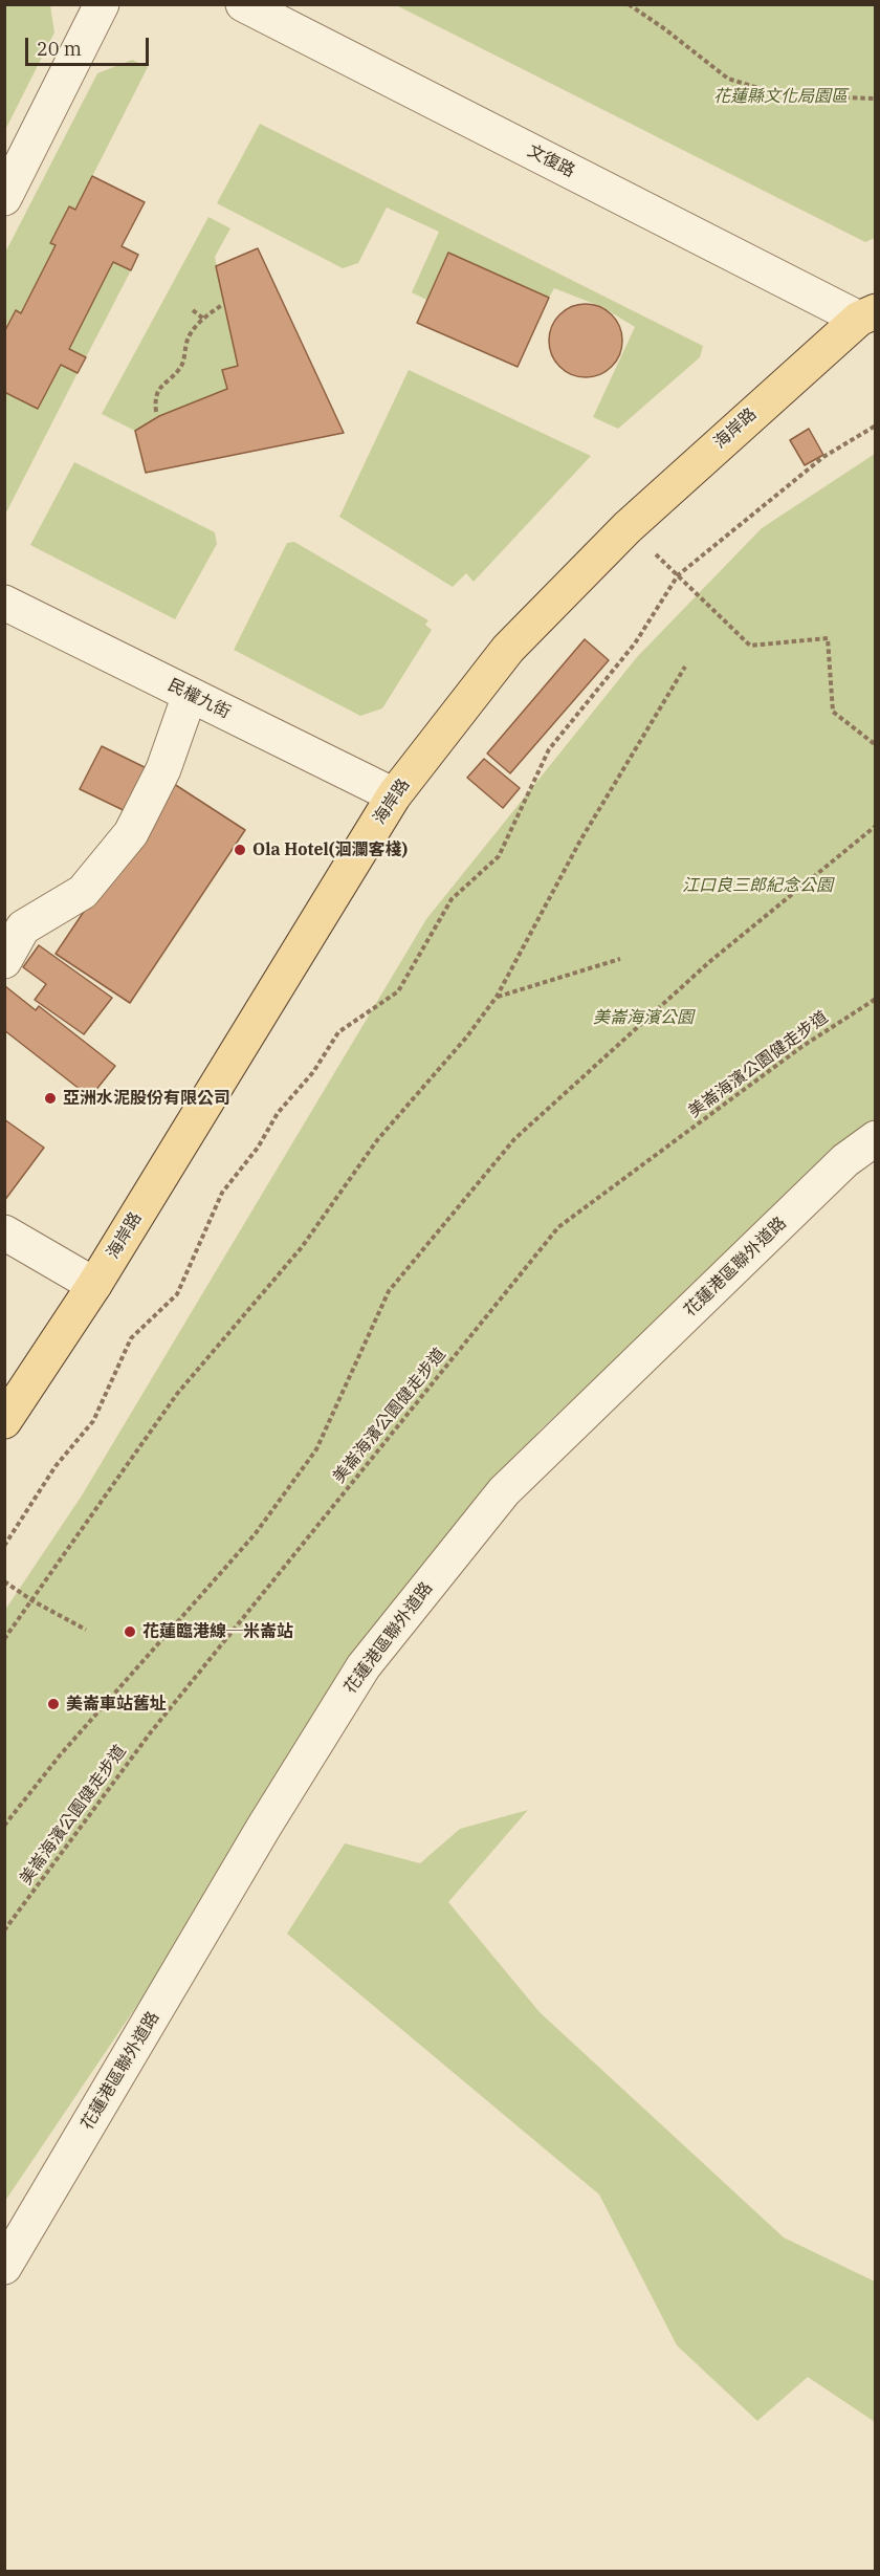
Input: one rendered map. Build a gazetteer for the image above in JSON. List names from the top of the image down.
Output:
{
  "streets": {
    "main road": ["海岸路"],
    "street": ["文復路", "民權九街", "花蓮港區聯外道路"],
    "path": ["美崙海濱公園健走步道"]
  },
  "crossings": [
    ["文復路", "海岸路"],
    ["海岸路", "民權九街"]
  ],
  "parks": ["花蓮縣文化局園區", "江口良三郎紀念公園", "美崙海濱公園"],
  "places": [
    "Ola Hotel(洄瀾客棧)",
    "亞洲水泥股份有限公司",
    "花蓮臨港線─米崙站",
    "美崙車站舊址"
  ],
  "scale_bar": "20 m"
}
